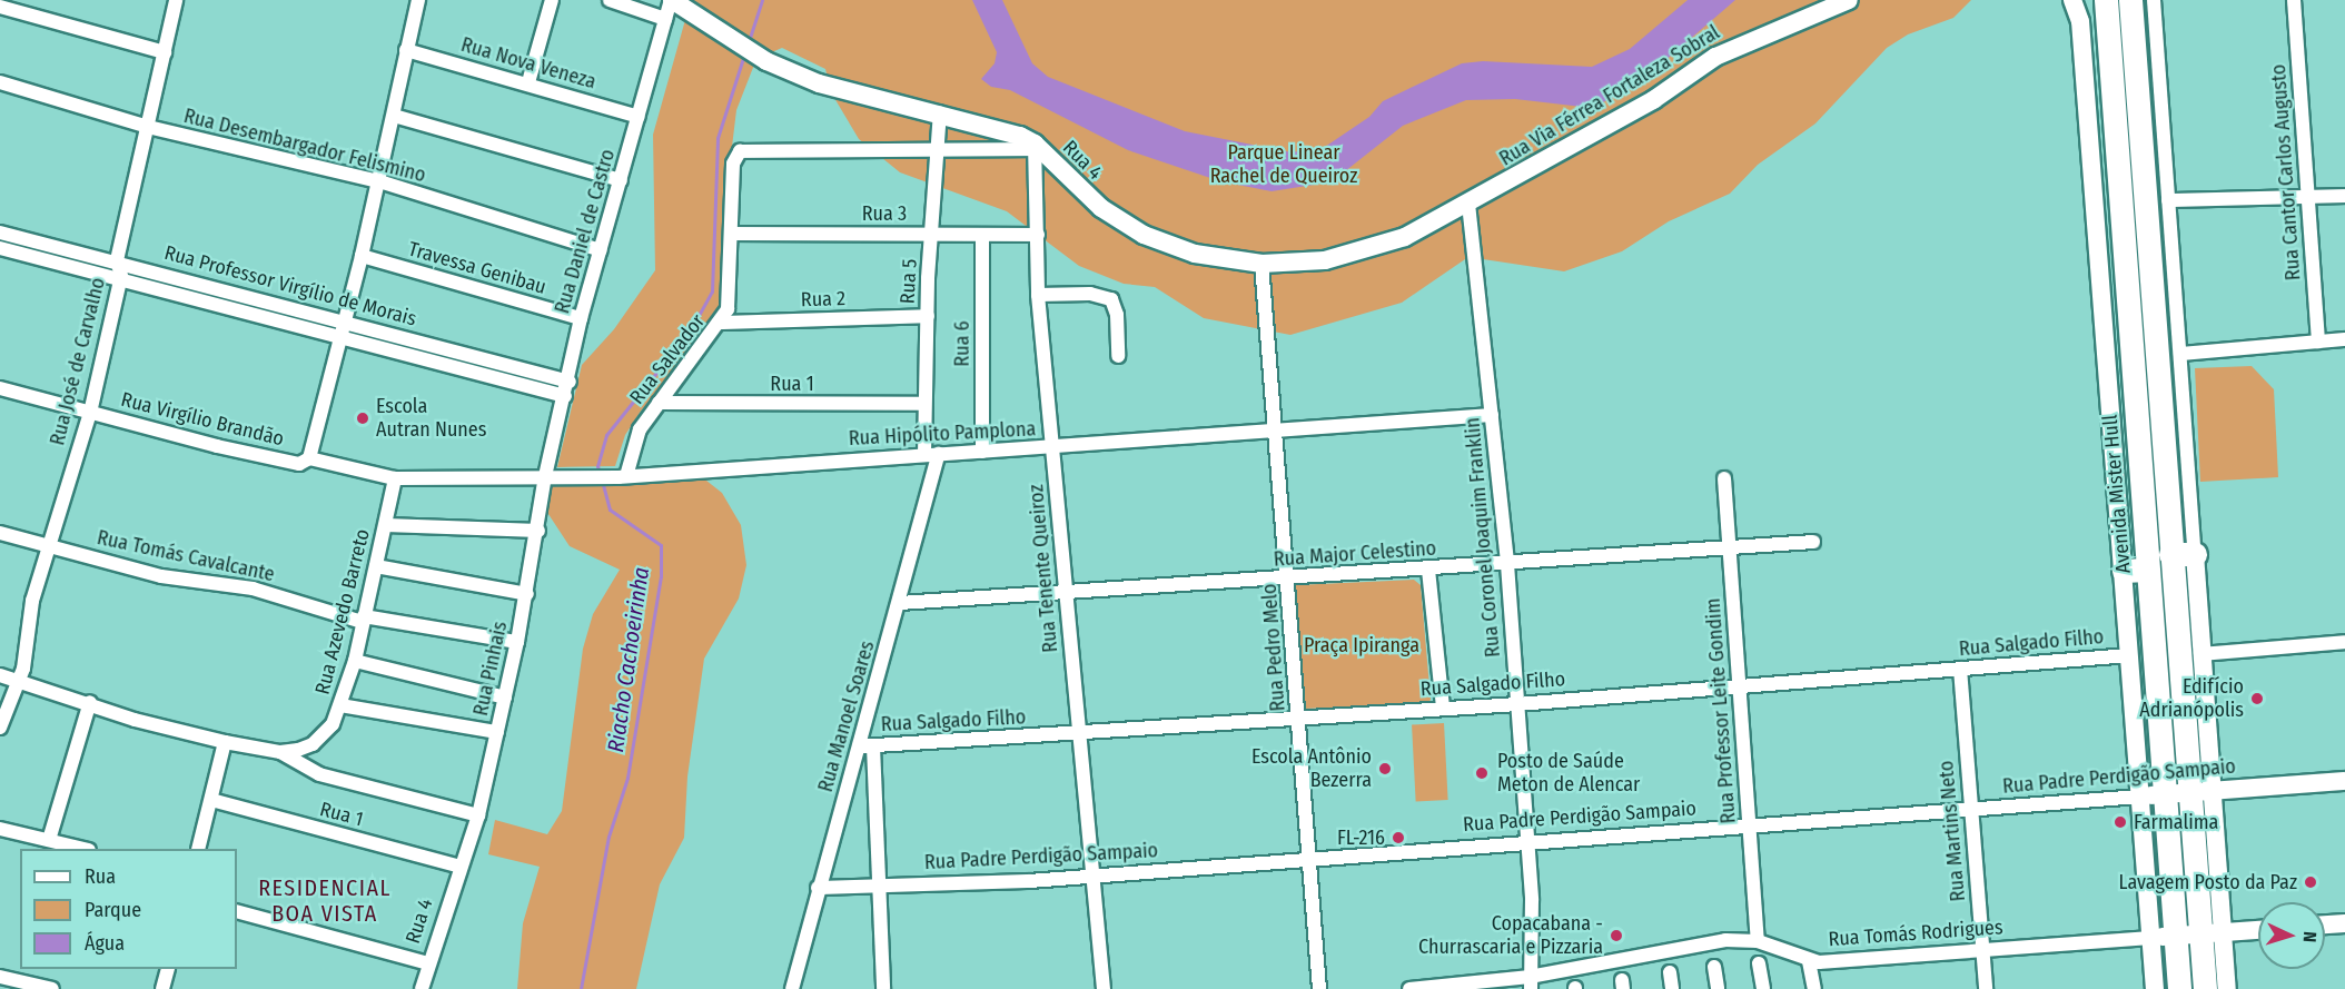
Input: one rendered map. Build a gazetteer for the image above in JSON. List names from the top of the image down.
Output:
{
  "streets": {
    "highway": ["Avenida Mister Hull"],
    "main road": [
      "Rua Via Férrea Fortaleza Sobral",
      "Rua 4",
      "Rua Padre Perdigão Sampaio",
      "Rua Tomás Rodrigues"
    ],
    "street": [
      "Rua Nova Veneza",
      "Rua Desembargador Felismino",
      "Rua Cantor Carlos Augusto",
      "Rua 3",
      "Rua Daniel de Castro",
      "Travessa Genibau",
      "Rua 5",
      "Rua Professor Virgílio de Morais",
      "Rua 2",
      "Rua 6",
      "Rua Salvador",
      "Rua José de Carvalho",
      "Rua 1",
      "Rua Virgílio Brandão",
      "Rua Hipólito Pamplona",
      "Rua Coronel Joaquim Franklin",
      "Rua Major Celestino",
      "Rua Tomás Cavalcante",
      "Rua Tenente Queiroz",
      "Rua Azevedo Barreto",
      "Rua Salgado Filho",
      "Rua Pedro Melo",
      "Rua Pinhais",
      "Rua Professor Leite Gondim",
      "Rua Manoel Soares",
      "Rua Martins Neto"
    ]
  },
  "crossings": [
    ["Rua Nova Veneza", "Rua Daniel de Castro"],
    ["Rua Via Férrea Fortaleza Sobral", "Rua 4"],
    ["Rua Via Férrea Fortaleza Sobral", "Rua Coronel Joaquim Franklin"],
    ["Rua Desembargador Felismino", "Rua Daniel de Castro"],
    ["Rua Desembargador Felismino", "Rua José de Carvalho"],
    ["Rua 4", "Rua Daniel de Castro"],
    ["Rua 4", "Rua 5"],
    ["Rua 4", "Rua Salvador"],
    ["Rua 4", "Rua 1"],
    ["Rua 4", "Rua Coronel Joaquim Franklin"],
    ["Rua 4", "Rua Tenente Queiroz"],
    ["Rua 4", "Rua Pedro Melo"],
    ["Rua 4", "Rua Pinhais"],
    ["Rua 3", "Rua 5"],
    ["Rua 3", "Rua 6"],
    ["Rua 3", "Rua Salvador"],
    ["Rua 3", "Rua Tenente Queiroz"],
    ["Rua Daniel de Castro", "Travessa Genibau"],
    ["Rua Daniel de Castro", "Rua Professor Virgílio de Morais"],
    ["Rua Daniel de Castro", "Rua Hipólito Pamplona"],
    ["Rua Daniel de Castro", "Rua Pinhais"],
    ["Rua 5", "Rua 2"],
    ["Rua 5", "Rua 1"],
    ["Rua 5", "Rua Hipólito Pamplona"],
    ["Rua 5", "Rua Manoel Soares"],
    ["Rua Professor Virgílio de Morais", "Rua José de Carvalho"],
    ["Rua 2", "Rua Salvador"],
    ["Rua 6", "Rua Hipólito Pamplona"],
    ["Rua Salvador", "Rua 1"],
    ["Rua Salvador", "Rua Hipólito Pamplona"],
    ["Rua José de Carvalho", "Rua Virgílio Brandão"],
    ["Rua José de Carvalho", "Rua Tomás Cavalcante"],
    ["Rua José de Carvalho", "Rua Azevedo Barreto"],
    ["Rua 1", "Rua Pinhais"],
    ["Rua Virgílio Brandão", "Rua Hipólito Pamplona"],
    ["Rua Virgílio Brandão", "Rua Azevedo Barreto"],
    ["Rua Hipólito Pamplona", "Rua Coronel Joaquim Franklin"],
    ["Rua Hipólito Pamplona", "Rua Tenente Queiroz"],
    ["Rua Hipólito Pamplona", "Rua Azevedo Barreto"],
    ["Rua Hipólito Pamplona", "Rua Pedro Melo"],
    ["Rua Hipólito Pamplona", "Rua Pinhais"],
    ["Rua Hipólito Pamplona", "Rua Manoel Soares"],
    ["Avenida Mister Hull", "Rua Salgado Filho"],
    ["Avenida Mister Hull", "Rua Padre Perdigão Sampaio"],
    ["Avenida Mister Hull", "Rua Tomás Rodrigues"],
    ["Rua Coronel Joaquim Franklin", "Rua Major Celestino"],
    ["Rua Coronel Joaquim Franklin", "Rua Salgado Filho"],
    ["Rua Coronel Joaquim Franklin", "Rua Padre Perdigão Sampaio"],
    ["Rua Coronel Joaquim Franklin", "Rua Tomás Rodrigues"],
    ["Rua Major Celestino", "Rua Tenente Queiroz"],
    ["Rua Major Celestino", "Rua Pedro Melo"],
    ["Rua Major Celestino", "Rua Professor Leite Gondim"],
    ["Rua Major Celestino", "Rua Manoel Soares"],
    ["Rua Tomás Cavalcante", "Rua Azevedo Barreto"],
    ["Rua Tomás Cavalcante", "Rua Pinhais"],
    ["Rua Tenente Queiroz", "Rua Salgado Filho"],
    ["Rua Tenente Queiroz", "Rua Padre Perdigão Sampaio"],
    ["Rua Salgado Filho", "Rua Pedro Melo"],
    ["Rua Salgado Filho", "Rua Professor Leite Gondim"],
    ["Rua Salgado Filho", "Rua Manoel Soares"],
    ["Rua Salgado Filho", "Rua Martins Neto"],
    ["Rua Pedro Melo", "Rua Padre Perdigão Sampaio"],
    ["Rua Professor Leite Gondim", "Rua Padre Perdigão Sampaio"],
    ["Rua Professor Leite Gondim", "Rua Tomás Rodrigues"],
    ["Rua Manoel Soares", "Rua Padre Perdigão Sampaio"],
    ["Rua Padre Perdigão Sampaio", "Rua Martins Neto"],
    ["Rua Martins Neto", "Rua Tomás Rodrigues"]
  ],
  "districts": ["RESIDENCIAL BOA VISTA"],
  "water": ["Riacho Cachoeirinha"],
  "parks": ["Parque Linear Rachel de Queiroz", "Praça Ipiranga"],
  "places": [
    "Escola Autran Nunes",
    "Edifício Adrianópolis",
    "Escola Antônio Bezerra",
    "Posto de Saúde Meton de Alencar",
    "Farmalima",
    "FL-216",
    "Lavagem Posto da Paz",
    "Copacabana - Churrascaria e Pizzaria"
  ],
  "legend": ["Rua", "Parque", "Água"],
  "north": "right"
}
